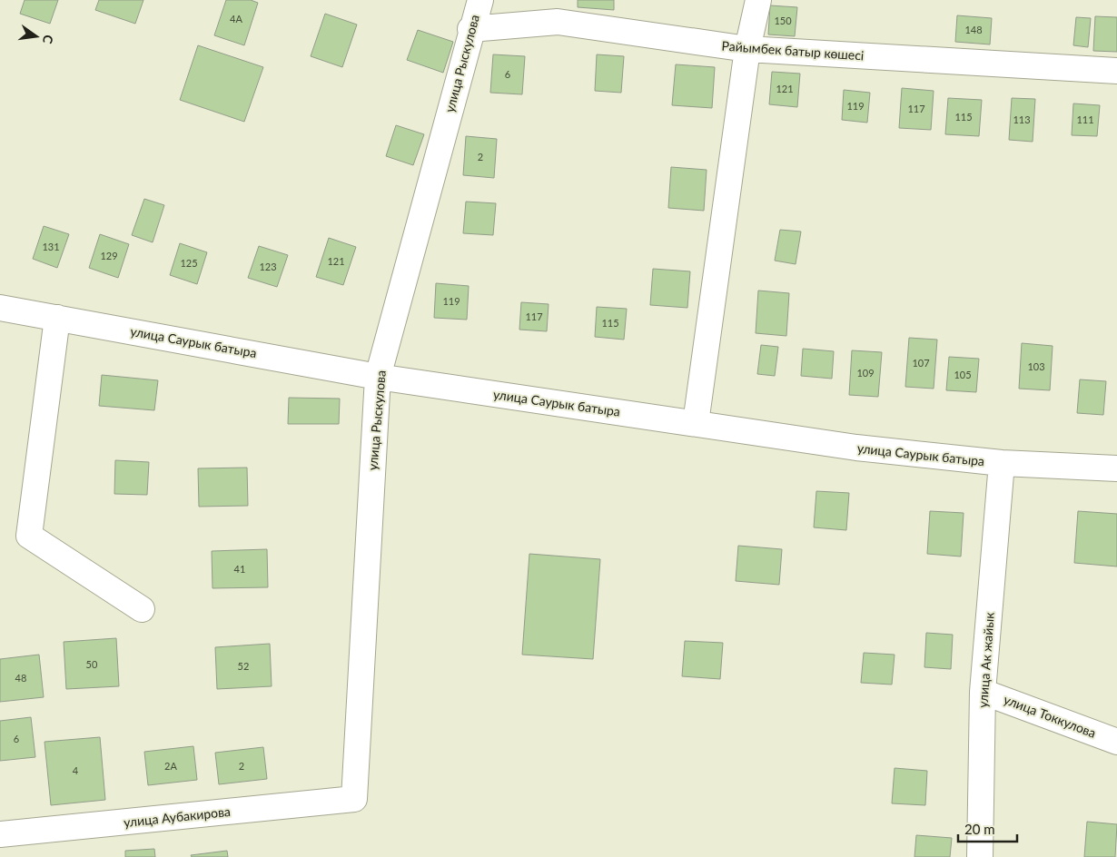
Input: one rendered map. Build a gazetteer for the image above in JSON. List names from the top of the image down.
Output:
{
  "streets": {
    "street": [
      "Райымбек батыр көшесі",
      "улица Рыскулова",
      "улица Саурык батыра",
      "улица Ак жайык",
      "улица Токкулова",
      "улица Аубакирова"
    ]
  },
  "crossings": [
    ["Райымбек батыр көшесі", "улица Рыскулова"],
    ["улица Рыскулова", "улица Саурык батыра"],
    ["улица Рыскулова", "улица Аубакирова"],
    ["улица Саурык батыра", "улица Ак жайык"],
    ["улица Ак жайык", "улица Токкулова"]
  ],
  "house_numbers": [
    "4А",
    "150",
    "148",
    "6",
    "121",
    "119",
    "117",
    "115",
    "113",
    "111",
    "2",
    "131",
    "129",
    "121",
    "125",
    "123",
    "119",
    "117",
    "115",
    "107",
    "103",
    "109",
    "105",
    "41",
    "50",
    "52",
    "48",
    "6",
    "2А",
    "2",
    "4"
  ],
  "scale_bar": "20 m",
  "north": "right"
}
